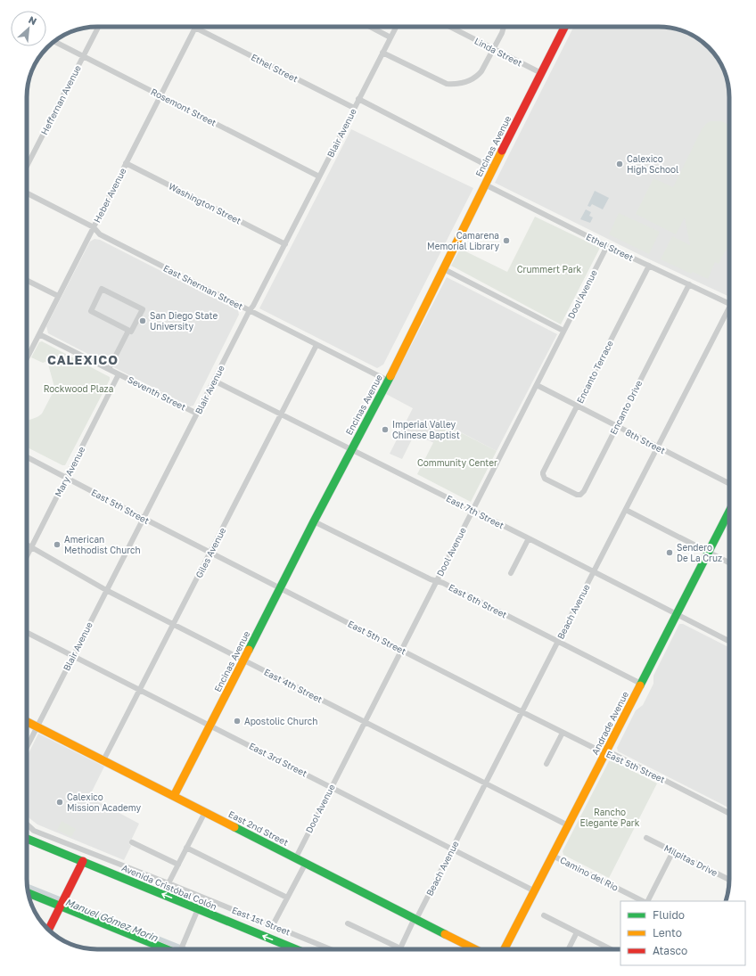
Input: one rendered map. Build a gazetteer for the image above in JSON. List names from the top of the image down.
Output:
{
  "streets": {
    "street": [
      "Linda Street",
      "Ethel Street",
      "Heffernan Avenue",
      "Rosemont Street",
      "Blair Avenue",
      "Encinas Avenue",
      "Heber Avenue",
      "Washington Street",
      "East Sherman Street",
      "Dool Avenue",
      "Encanto Terrace",
      "Seventh Street",
      "Encanto Drive",
      "8th Street",
      "Mary Avenue",
      "East 5th Street",
      "East 7th Street",
      "Giles Avenue",
      "East 6th Street",
      "Beach Avenue",
      "East 4th Street",
      "Andrade Avenue",
      "East 3rd Street",
      "East 2nd Street",
      "Milpitas Drive",
      "Camino del Rio",
      "Avenida Cristóbal Colón",
      "East 1st Street"
    ]
  },
  "crossings": [
    ["Linda Street", "Encinas Avenue"],
    ["Ethel Street", "Blair Avenue"],
    ["Ethel Street", "Encinas Avenue"],
    ["Ethel Street", "Heber Avenue"],
    ["Ethel Street", "Dool Avenue"],
    ["Ethel Street", "Encanto Terrace"],
    ["Ethel Street", "Encanto Drive"],
    ["Heffernan Avenue", "Rosemont Street"],
    ["Rosemont Street", "Blair Avenue"],
    ["Rosemont Street", "Heber Avenue"],
    ["Blair Avenue", "Washington Street"],
    ["Blair Avenue", "East Sherman Street"],
    ["Blair Avenue", "Seventh Street"],
    ["Blair Avenue", "East 5th Street"],
    ["Blair Avenue", "East 7th Street"],
    ["Blair Avenue", "East 4th Street"],
    ["Blair Avenue", "East 3rd Street"],
    ["Blair Avenue", "East 2nd Street"],
    ["Encinas Avenue", "East Sherman Street"],
    ["Encinas Avenue", "East 5th Street"],
    ["Encinas Avenue", "East 7th Street"],
    ["Encinas Avenue", "East 6th Street"],
    ["Encinas Avenue", "East 4th Street"],
    ["Encinas Avenue", "East 3rd Street"],
    ["Encinas Avenue", "East 2nd Street"],
    ["Heber Avenue", "Washington Street"],
    ["Heber Avenue", "East Sherman Street"],
    ["Heber Avenue", "Seventh Street"],
    ["East Sherman Street", "Giles Avenue"],
    ["Dool Avenue", "8th Street"],
    ["Dool Avenue", "East 5th Street"],
    ["Dool Avenue", "East 7th Street"],
    ["Dool Avenue", "East 6th Street"],
    ["Dool Avenue", "East 4th Street"],
    ["Dool Avenue", "East 3rd Street"],
    ["Dool Avenue", "East 2nd Street"],
    ["Encanto Terrace", "Encanto Drive"],
    ["Encanto Terrace", "8th Street"],
    ["Seventh Street", "Mary Avenue"],
    ["Encanto Drive", "8th Street"],
    ["8th Street", "Beach Avenue"],
    ["Mary Avenue", "East 5th Street"],
    ["Mary Avenue", "East 4th Street"],
    ["East 5th Street", "Giles Avenue"],
    ["East 5th Street", "Beach Avenue"],
    ["East 5th Street", "Andrade Avenue"],
    ["East 7th Street", "Giles Avenue"],
    ["East 7th Street", "Beach Avenue"],
    ["East 7th Street", "Andrade Avenue"],
    ["Giles Avenue", "East 4th Street"],
    ["Giles Avenue", "East 3rd Street"],
    ["Giles Avenue", "East 2nd Street"],
    ["East 6th Street", "Beach Avenue"],
    ["East 6th Street", "Andrade Avenue"],
    ["Beach Avenue", "East 4th Street"],
    ["Beach Avenue", "East 3rd Street"],
    ["Beach Avenue", "East 2nd Street"],
    ["East 4th Street", "Andrade Avenue"],
    ["Andrade Avenue", "East 3rd Street"],
    ["Andrade Avenue", "Camino del Rio"]
  ],
  "districts": ["CALEXICO"],
  "water": ["Manuel Gómez Morin"],
  "parks": [
    "Crummert Park",
    "Rockwood Plaza",
    "Community Center",
    "Rancho Elegante Park"
  ],
  "places": [
    "Calexico High School",
    "Camarena Memorial Library",
    "San Diego State University",
    "Imperial Valley Chinese Baptist",
    "American Methodist Church",
    "Sendero De La Cruz",
    "Apostolic Church",
    "Calexico Mission Academy"
  ],
  "legend": ["Fluido", "Lento", "Atasco"],
  "north": "top right"
}
